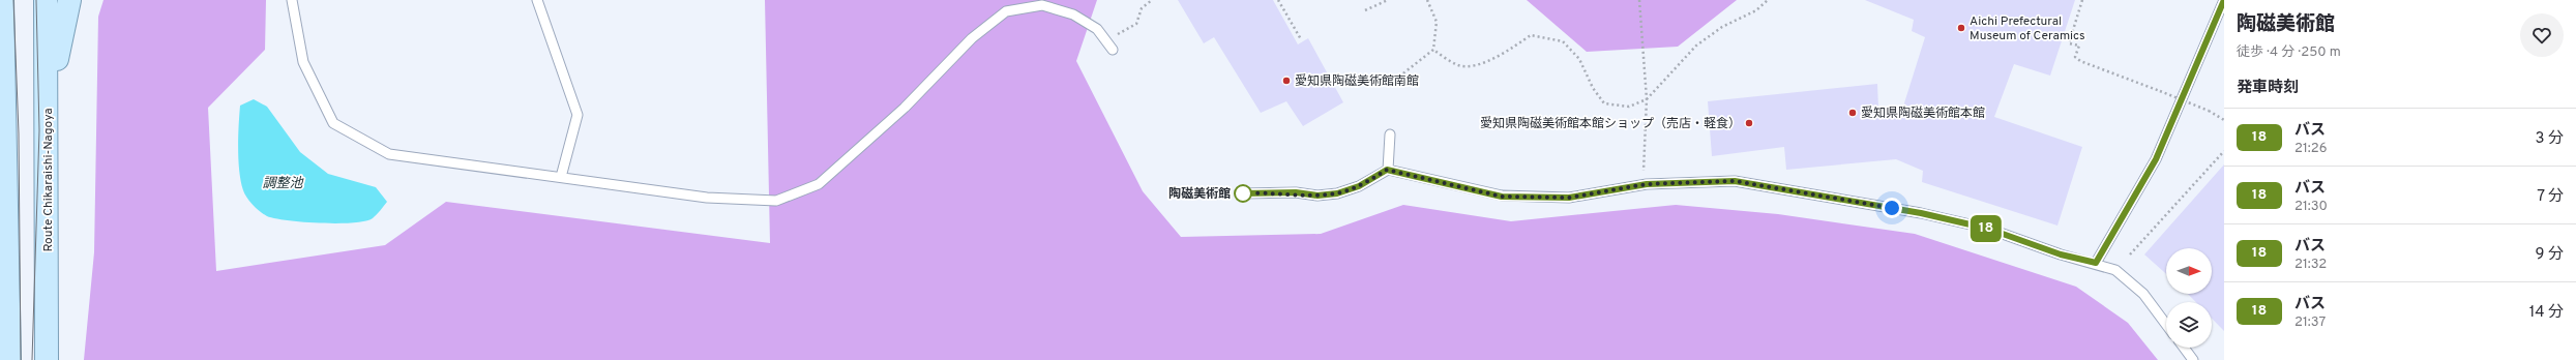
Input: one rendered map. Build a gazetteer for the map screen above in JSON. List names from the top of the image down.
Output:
{
  "streets": {
    "main road": ["Route Chikaraishi-Nagoya"]
  },
  "water": ["調整池"],
  "places": [
    "Aichi Prefectural Museum of Ceramics",
    "愛知県陶磁美術館南館",
    "愛知県陶磁美術館本館",
    "愛知県陶磁美術館本館ショップ（売店・軽食）",
    "陶磁美術館"
  ],
  "lines": ["bus line 18"],
  "north": "right",
  "page": {
    "on_map": "18",
    "heading": [
      ["陶磁美術館", "徒歩 · 4 分 · 250 m"],
      "発車時刻"
    ],
    "list": [
      {
        "mark": "18",
        "name": "バス",
        "note": "21:26",
        "value": "3 分"
      },
      {
        "mark": "18",
        "name": "バス",
        "note": "21:30",
        "value": "7 分"
      },
      {
        "mark": "18",
        "name": "バス",
        "note": "21:32",
        "value": "9 分"
      },
      {
        "mark": "18",
        "name": "バス",
        "note": "21:37",
        "value": "14 分"
      }
    ]
  }
}
